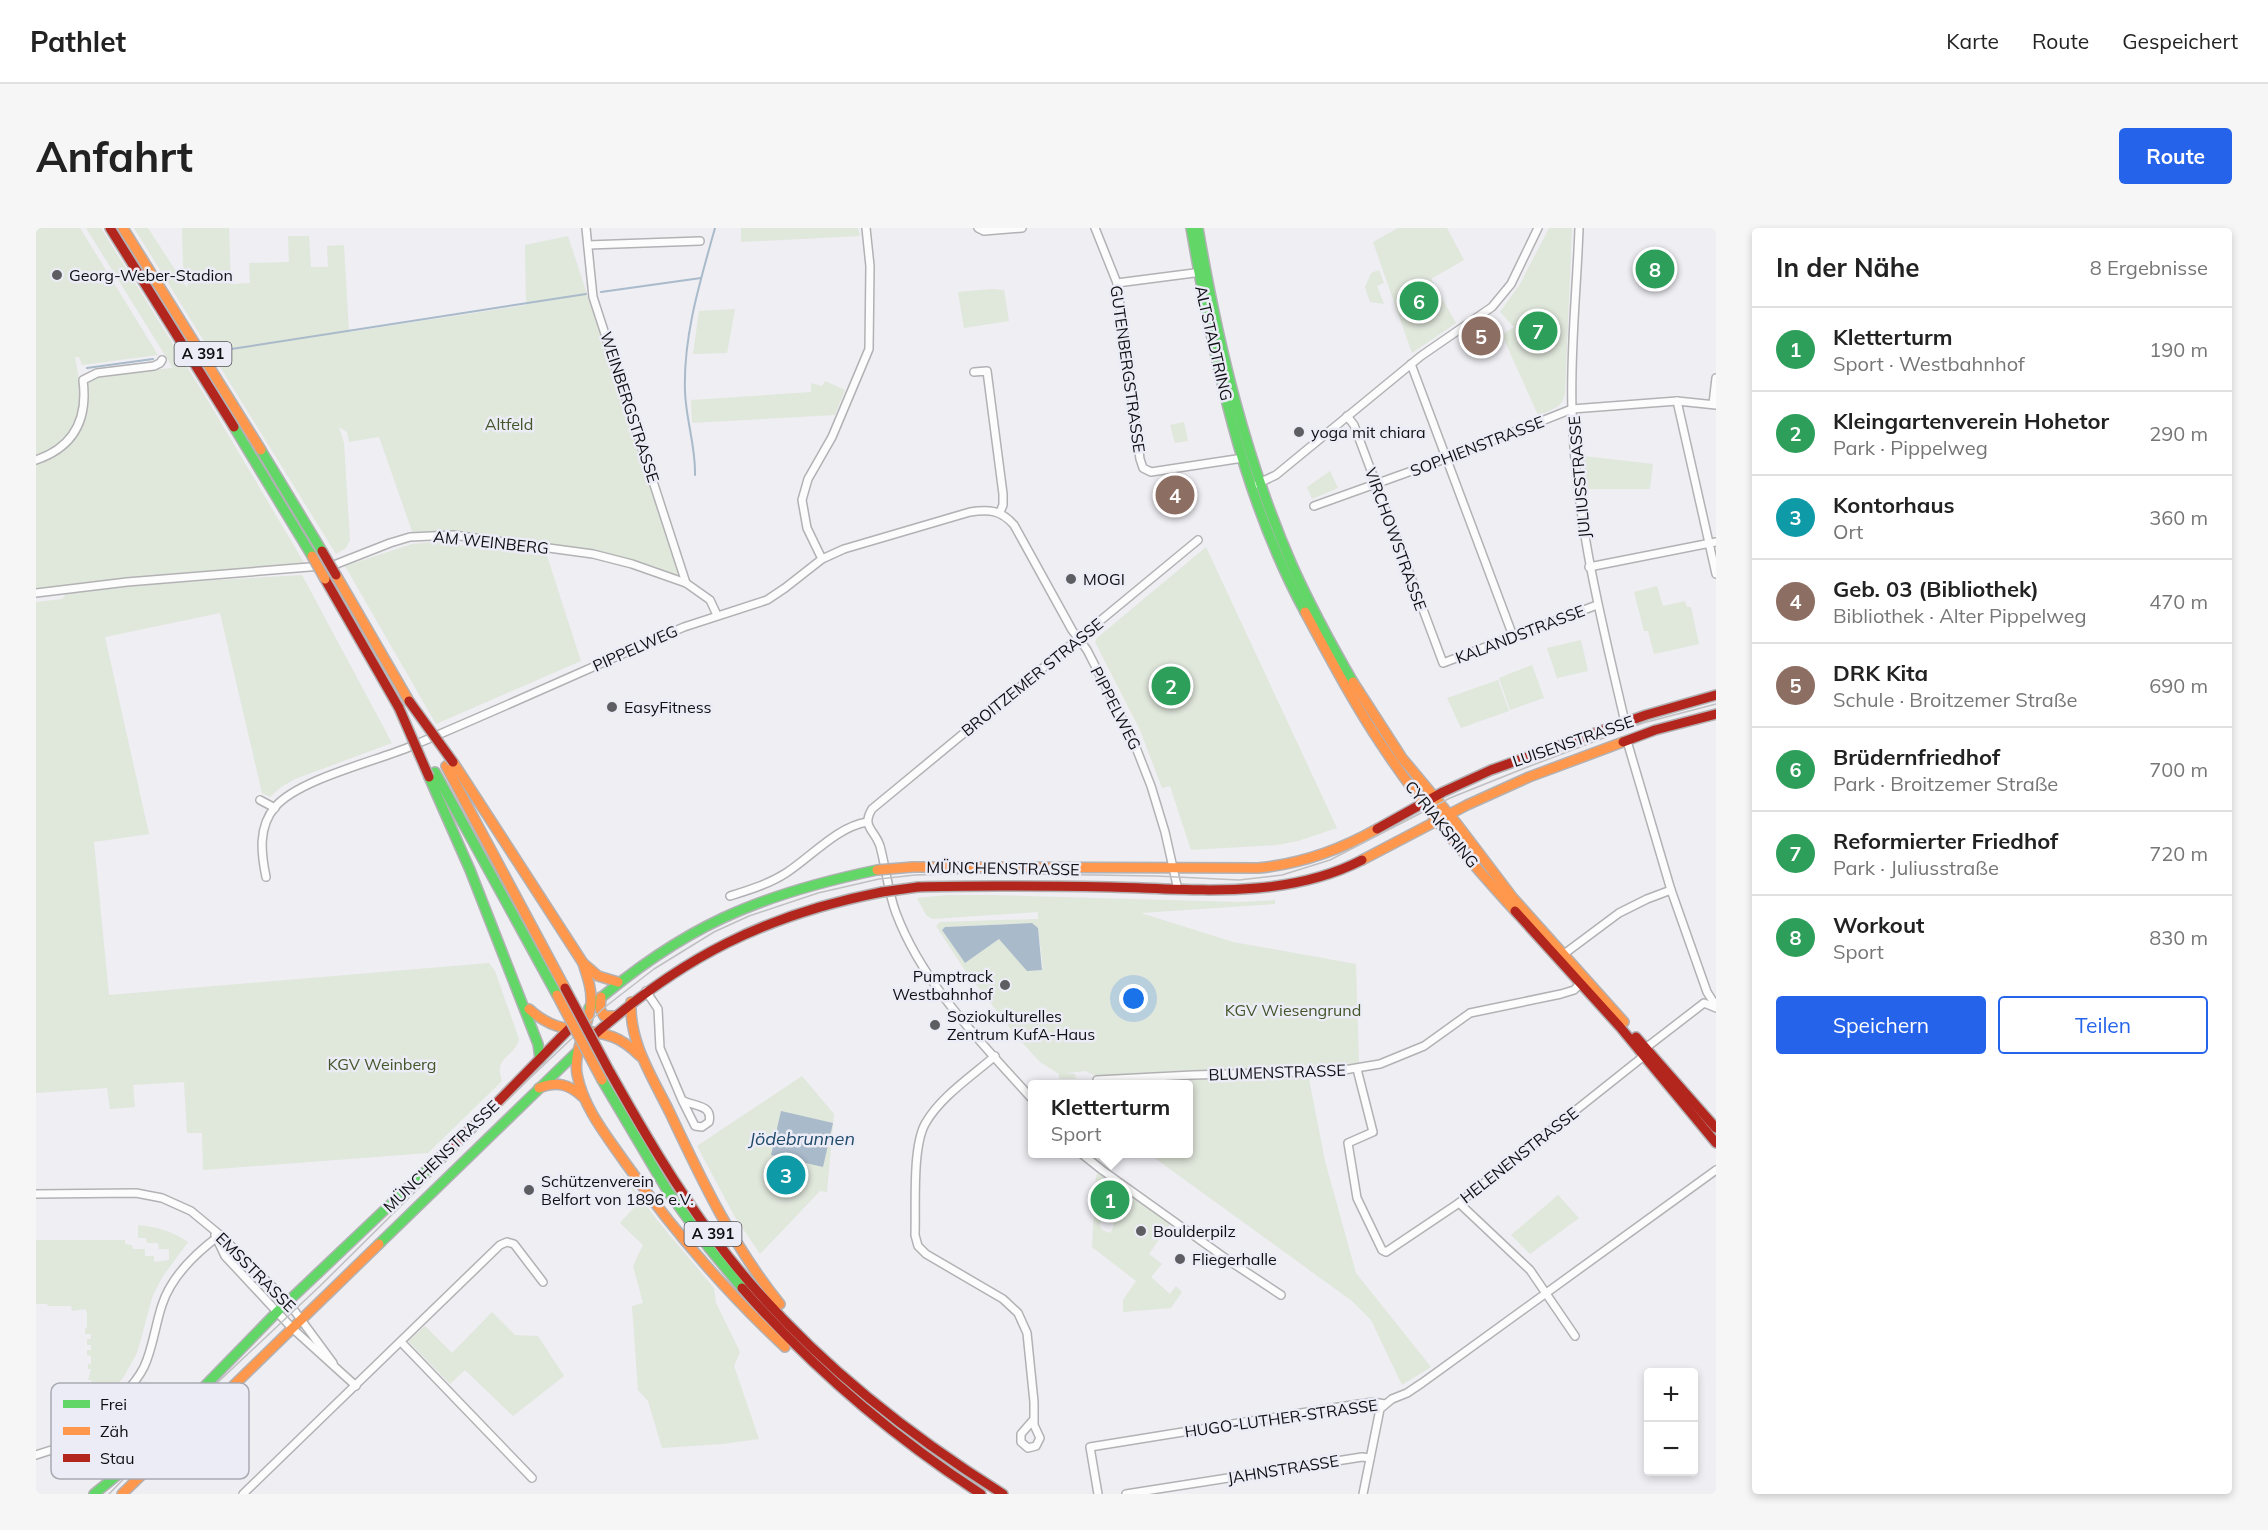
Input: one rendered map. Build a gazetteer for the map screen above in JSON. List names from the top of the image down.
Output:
{
  "streets": {
    "main road": [
      "ALTSTADTRING",
      "A 391",
      "LUISENSTRASSE",
      "CYRIAKSRING",
      "MÜNCHENSTRASSE"
    ],
    "street": [
      "GUTENBERGSTRASSE",
      "WEINBERGSTRASSE",
      "SOPHIENSTRASSE",
      "JULIUSSTRASSE",
      "VIRCHOWSTRASSE",
      "AM WEINBERG",
      "KALANDSTRASSE",
      "PIPPELWEG",
      "BROITZEMER STRASSE",
      "BLUMENSTRASSE",
      "HELENENSTRASSE",
      "EMSSTRASSE",
      "HUGO-LUTHER-STRASSE",
      "JAHNSTRASSE"
    ]
  },
  "crossings": [
    ["ALTSTADTRING", "GUTENBERGSTRASSE"],
    ["ALTSTADTRING", "CYRIAKSRING"],
    ["GUTENBERGSTRASSE", "CYRIAKSRING"],
    ["WEINBERGSTRASSE", "AM WEINBERG"],
    ["SOPHIENSTRASSE", "JULIUSSTRASSE"],
    ["SOPHIENSTRASSE", "VIRCHOWSTRASSE"],
    ["JULIUSSTRASSE", "KALANDSTRASSE"],
    ["JULIUSSTRASSE", "LUISENSTRASSE"],
    ["VIRCHOWSTRASSE", "KALANDSTRASSE"],
    ["AM WEINBERG", "PIPPELWEG"],
    ["PIPPELWEG", "BROITZEMER STRASSE"],
    ["PIPPELWEG", "MÜNCHENSTRASSE"],
    ["LUISENSTRASSE", "CYRIAKSRING"],
    ["LUISENSTRASSE", "MÜNCHENSTRASSE"],
    ["CYRIAKSRING", "MÜNCHENSTRASSE"],
    ["CYRIAKSRING", "BLUMENSTRASSE"],
    ["CYRIAKSRING", "HELENENSTRASSE"],
    ["MÜNCHENSTRASSE", "EMSSTRASSE"],
    ["BLUMENSTRASSE", "HELENENSTRASSE"]
  ],
  "water": ["Jödebrunnen"],
  "parks": ["Altfeld", "KGV Wiesengrund", "KGV Weinberg"],
  "places": [
    "Georg-Weber-Stadion",
    "yoga mit chiara",
    "MOGI",
    "EasyFitness",
    "Pumptrack Westbahnhof",
    "Soziokulturelles Zentrum KufA-Haus",
    "Schützenverein Belfort von 1896 e.V.",
    "Boulderpilz",
    "Fliegerhalle"
  ],
  "legend": ["Frei", "Zäh", "Stau"],
  "page": {
    "header": "Pathlet",
    "nav": ["Karte", "Route", "Gespeichert"],
    "buttons": [
      "Route",
      ["Speichern", "Teilen"]
    ],
    "title": "Anfahrt",
    "heading": ["In der Nähe", "8 Ergebnisse"],
    "pins": [
      "8",
      "6",
      "7",
      "5",
      "4",
      "2",
      "3",
      "1"
    ],
    "list": [
      {
        "mark": "1",
        "name": "Kletterturm",
        "note": "Sport · Westbahnhof",
        "value": "190 m"
      },
      {
        "mark": "2",
        "name": "Kleingartenverein Hohetor",
        "note": "Park · Pippelweg",
        "value": "290 m"
      },
      {
        "mark": "3",
        "name": "Kontorhaus",
        "note": "Ort",
        "value": "360 m"
      },
      {
        "mark": "4",
        "name": "Geb. 03 (Bibliothek)",
        "note": "Bibliothek · Alter Pippelweg",
        "value": "470 m"
      },
      {
        "mark": "5",
        "name": "DRK Kita",
        "note": "Schule · Broitzemer Straße",
        "value": "690 m"
      },
      {
        "mark": "6",
        "name": "Brüdernfriedhof",
        "note": "Park · Broitzemer Straße",
        "value": "700 m"
      },
      {
        "mark": "7",
        "name": "Reformierter Friedhof",
        "note": "Park · Juliusstraße",
        "value": "720 m"
      },
      {
        "mark": "8",
        "name": "Workout",
        "note": "Sport",
        "value": "830 m"
      }
    ],
    "popup": ["Kletterturm", "Sport"],
    "map_buttons": ["+", "−"]
  }
}
